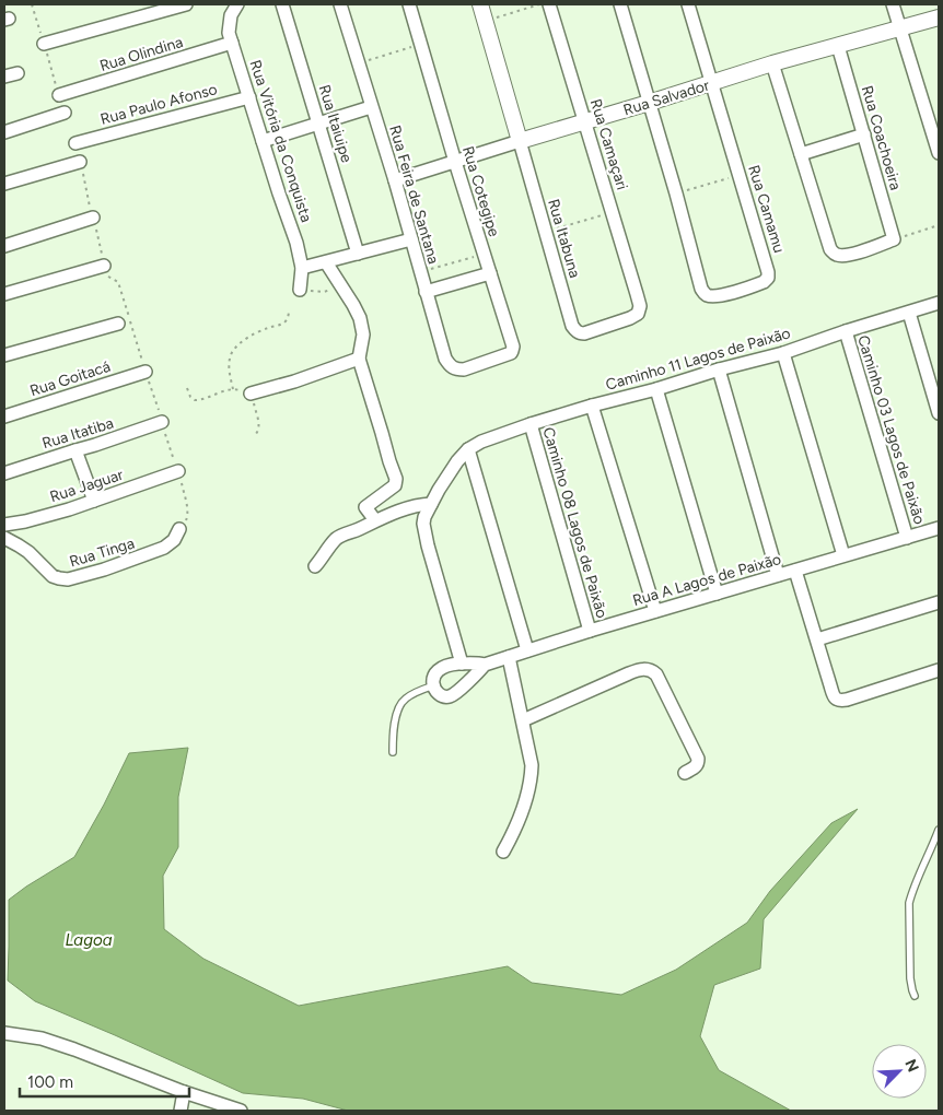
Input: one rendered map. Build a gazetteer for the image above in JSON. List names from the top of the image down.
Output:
{
  "streets": {
    "street": [
      "Rua Olindina",
      "Rua Salvador",
      "Rua Paulo Afonso",
      "Rua Itaiuipe",
      "Rua Coachoeira",
      "Rua Vitória da Conquista",
      "Rua Camaçari",
      "Rua Cotegipe",
      "Rua Feira de Santana",
      "Rua Camamu",
      "Rua Itabuna",
      "Caminho 11 Lagos de Paixão",
      "Rua Goitacá",
      "Caminho 03 Lagos de Paixão",
      "Rua Itatiba",
      "Rua Jaguar",
      "Caminho 08 Lagos de Paixão",
      "Rua Tinga",
      "Rua A Lagos de Paixão"
    ]
  },
  "crossings": [
    ["Rua Olindina", "Rua Vitória da Conquista"],
    ["Rua Salvador", "Rua Coachoeira"],
    ["Rua Salvador", "Rua Camaçari"],
    ["Rua Salvador", "Rua Cotegipe"],
    ["Rua Salvador", "Rua Feira de Santana"],
    ["Rua Salvador", "Rua Camamu"],
    ["Rua Salvador", "Rua Itabuna"],
    ["Rua Paulo Afonso", "Rua Vitória da Conquista"],
    ["Rua Camaçari", "Rua Itabuna"],
    ["Rua Cotegipe", "Rua Feira de Santana"],
    ["Caminho 11 Lagos de Paixão", "Caminho 03 Lagos de Paixão"],
    ["Caminho 11 Lagos de Paixão", "Caminho 08 Lagos de Paixão"],
    ["Caminho 03 Lagos de Paixão", "Rua A Lagos de Paixão"],
    ["Caminho 08 Lagos de Paixão", "Rua A Lagos de Paixão"]
  ],
  "water": ["Lagoa"],
  "scale_bar": "100 m",
  "north": "top right"
}
